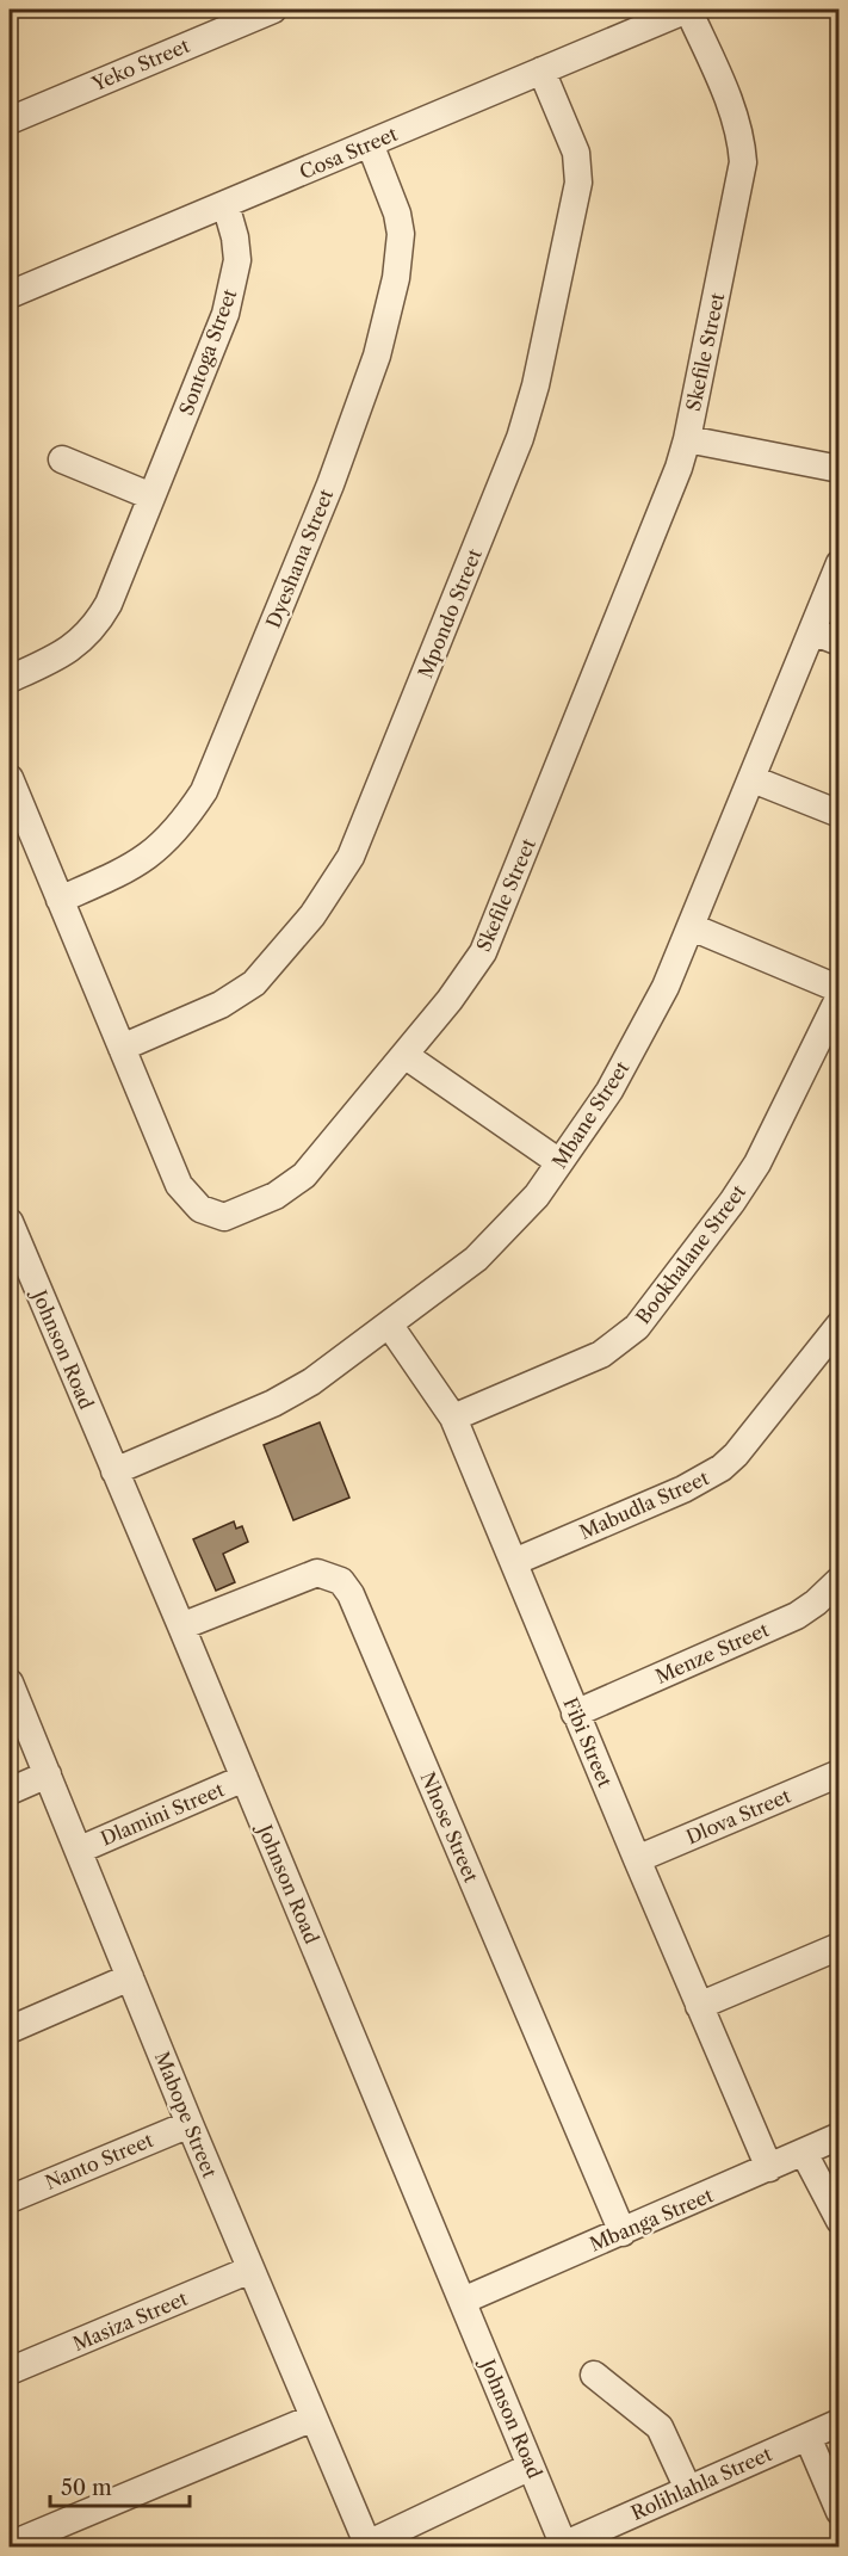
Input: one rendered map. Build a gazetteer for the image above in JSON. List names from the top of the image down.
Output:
{
  "streets": {
    "street": [
      "Yeko Street",
      "Cosa Street",
      "Sontoga Street",
      "Skefile Street",
      "Dyeshana Street",
      "Mpondo Street",
      "Mbane Street",
      "Bookhalane Street",
      "Johnson Road",
      "Mabudla Street",
      "Menze Street",
      "Fibi Street",
      "Dlamini Street",
      "Dlova Street",
      "Nhose Street",
      "Mabope Street",
      "Nanto Street",
      "Mbanga Street",
      "Masiza Street",
      "Rolihlahla Street"
    ]
  },
  "crossings": [
    ["Cosa Street", "Sontoga Street"],
    ["Cosa Street", "Skefile Street"],
    ["Cosa Street", "Dyeshana Street"],
    ["Cosa Street", "Mpondo Street"],
    ["Skefile Street", "Dyeshana Street"],
    ["Skefile Street", "Mpondo Street"],
    ["Mbane Street", "Johnson Road"],
    ["Mbane Street", "Fibi Street"],
    ["Bookhalane Street", "Fibi Street"],
    ["Johnson Road", "Dlamini Street"],
    ["Johnson Road", "Nhose Street"],
    ["Johnson Road", "Mbanga Street"],
    ["Johnson Road", "Rolihlahla Street"],
    ["Mabudla Street", "Fibi Street"],
    ["Menze Street", "Fibi Street"],
    ["Fibi Street", "Dlova Street"],
    ["Fibi Street", "Mbanga Street"],
    ["Dlamini Street", "Mabope Street"],
    ["Nhose Street", "Mbanga Street"],
    ["Mabope Street", "Nanto Street"],
    ["Mabope Street", "Masiza Street"]
  ],
  "scale_bar": "50 m"
}
